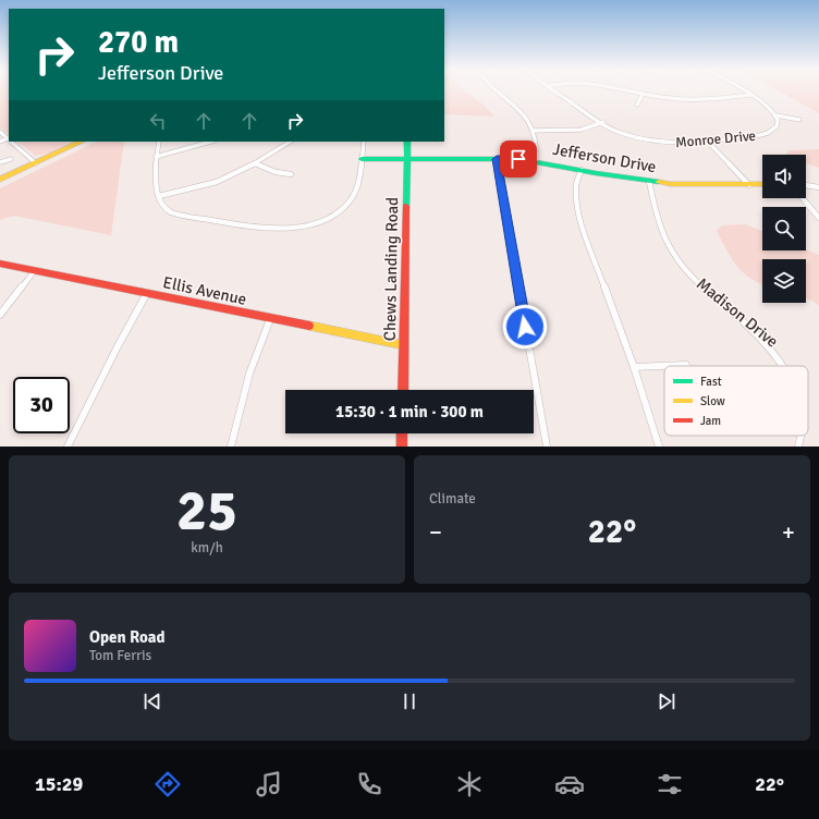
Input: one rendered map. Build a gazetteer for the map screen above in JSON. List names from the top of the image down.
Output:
{
  "streets": {
    "street": [
      "Monroe Drive",
      "Jefferson Drive",
      "Chews Landing Road",
      "Ellis Avenue",
      "Madison Drive"
    ]
  },
  "crossings": [
    ["Jefferson Drive", "Chews Landing Road"],
    ["Jefferson Drive", "Madison Drive"],
    ["Chews Landing Road", "Ellis Avenue"]
  ],
  "legend": ["Fast", "Slow", "Jam"],
  "page": {
    "turn": ["270 m", "Jefferson Drive"],
    "limit": "30",
    "trip": "15:30 · 1 min · 300 m",
    "tile": [
      ["25", "km/h"],
      "Climate"
    ],
    "heat": ["−", "22°", "+"],
    "song": ["Open Road", "Tom Ferris"],
    "tabs": ["15:29", "22°"]
  }
}
